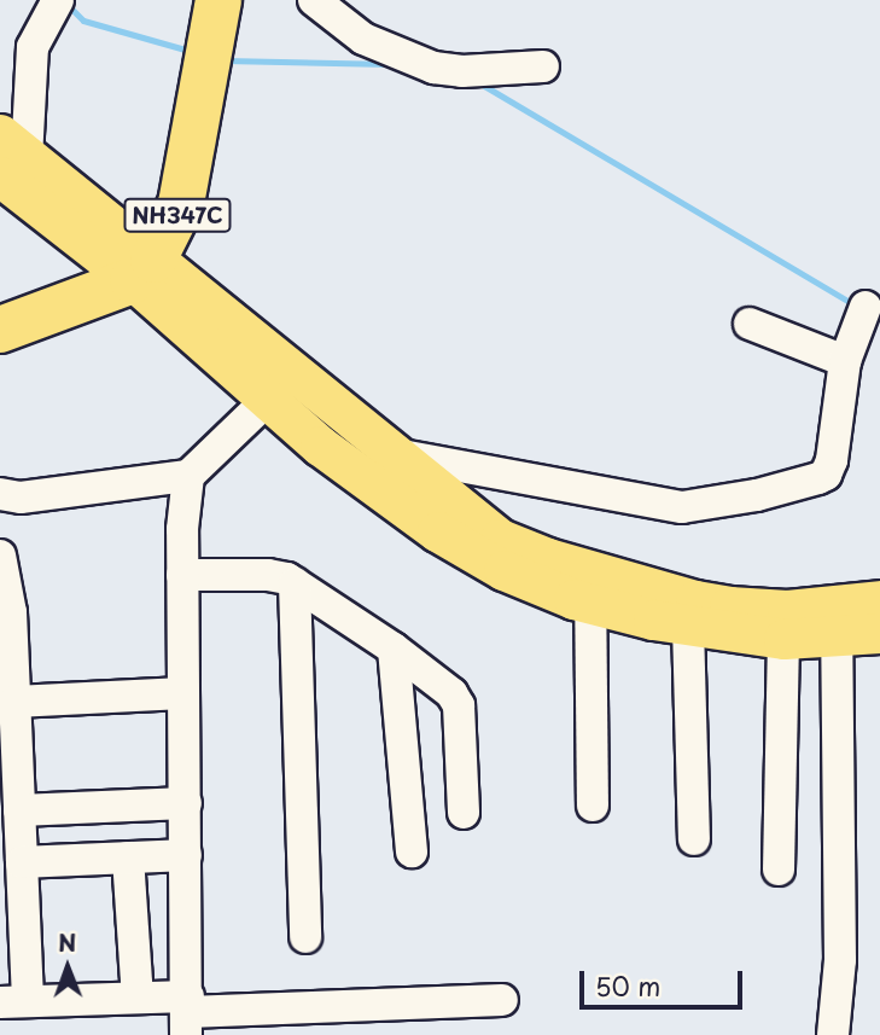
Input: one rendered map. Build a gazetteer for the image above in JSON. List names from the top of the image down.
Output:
{
  "streets": {
    "highway": ["NH347C"]
  },
  "scale_bar": "50 m",
  "north": "top"
}
